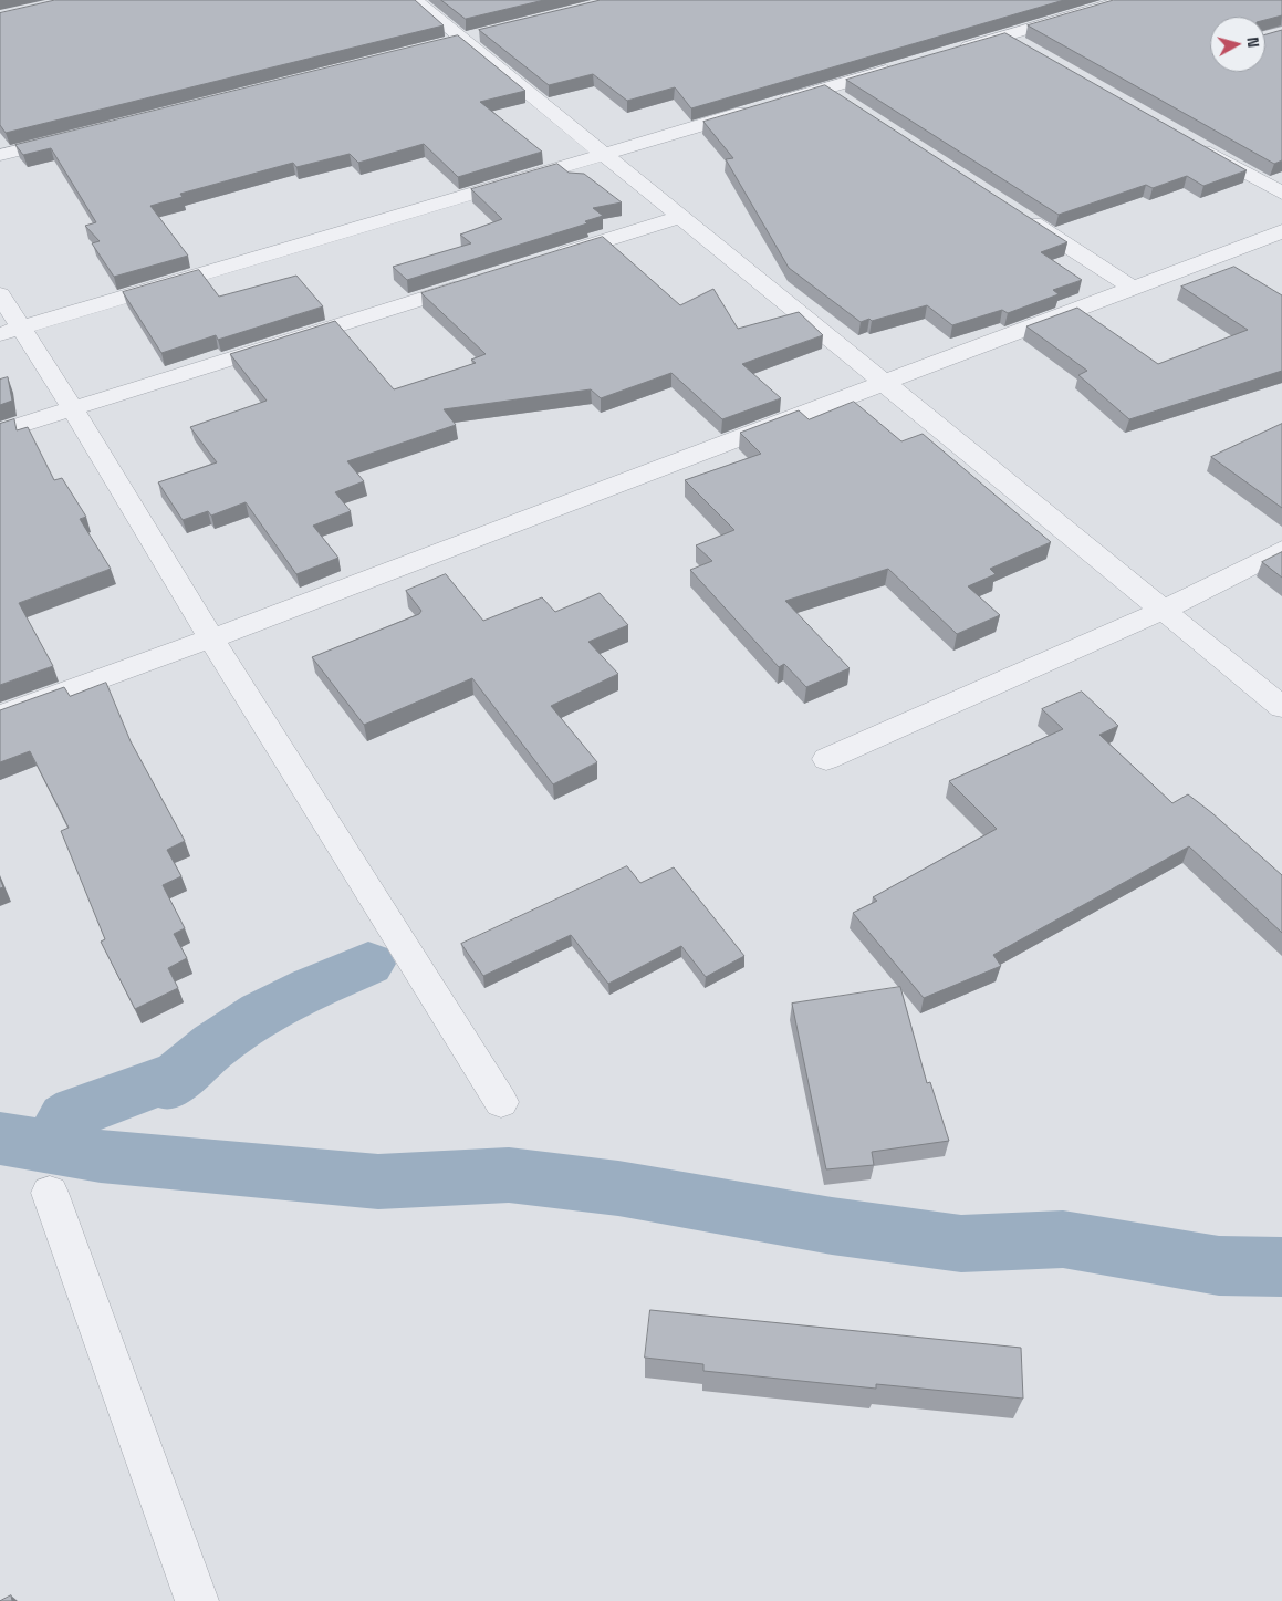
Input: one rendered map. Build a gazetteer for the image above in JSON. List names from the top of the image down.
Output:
{
  "north": "right"
}
